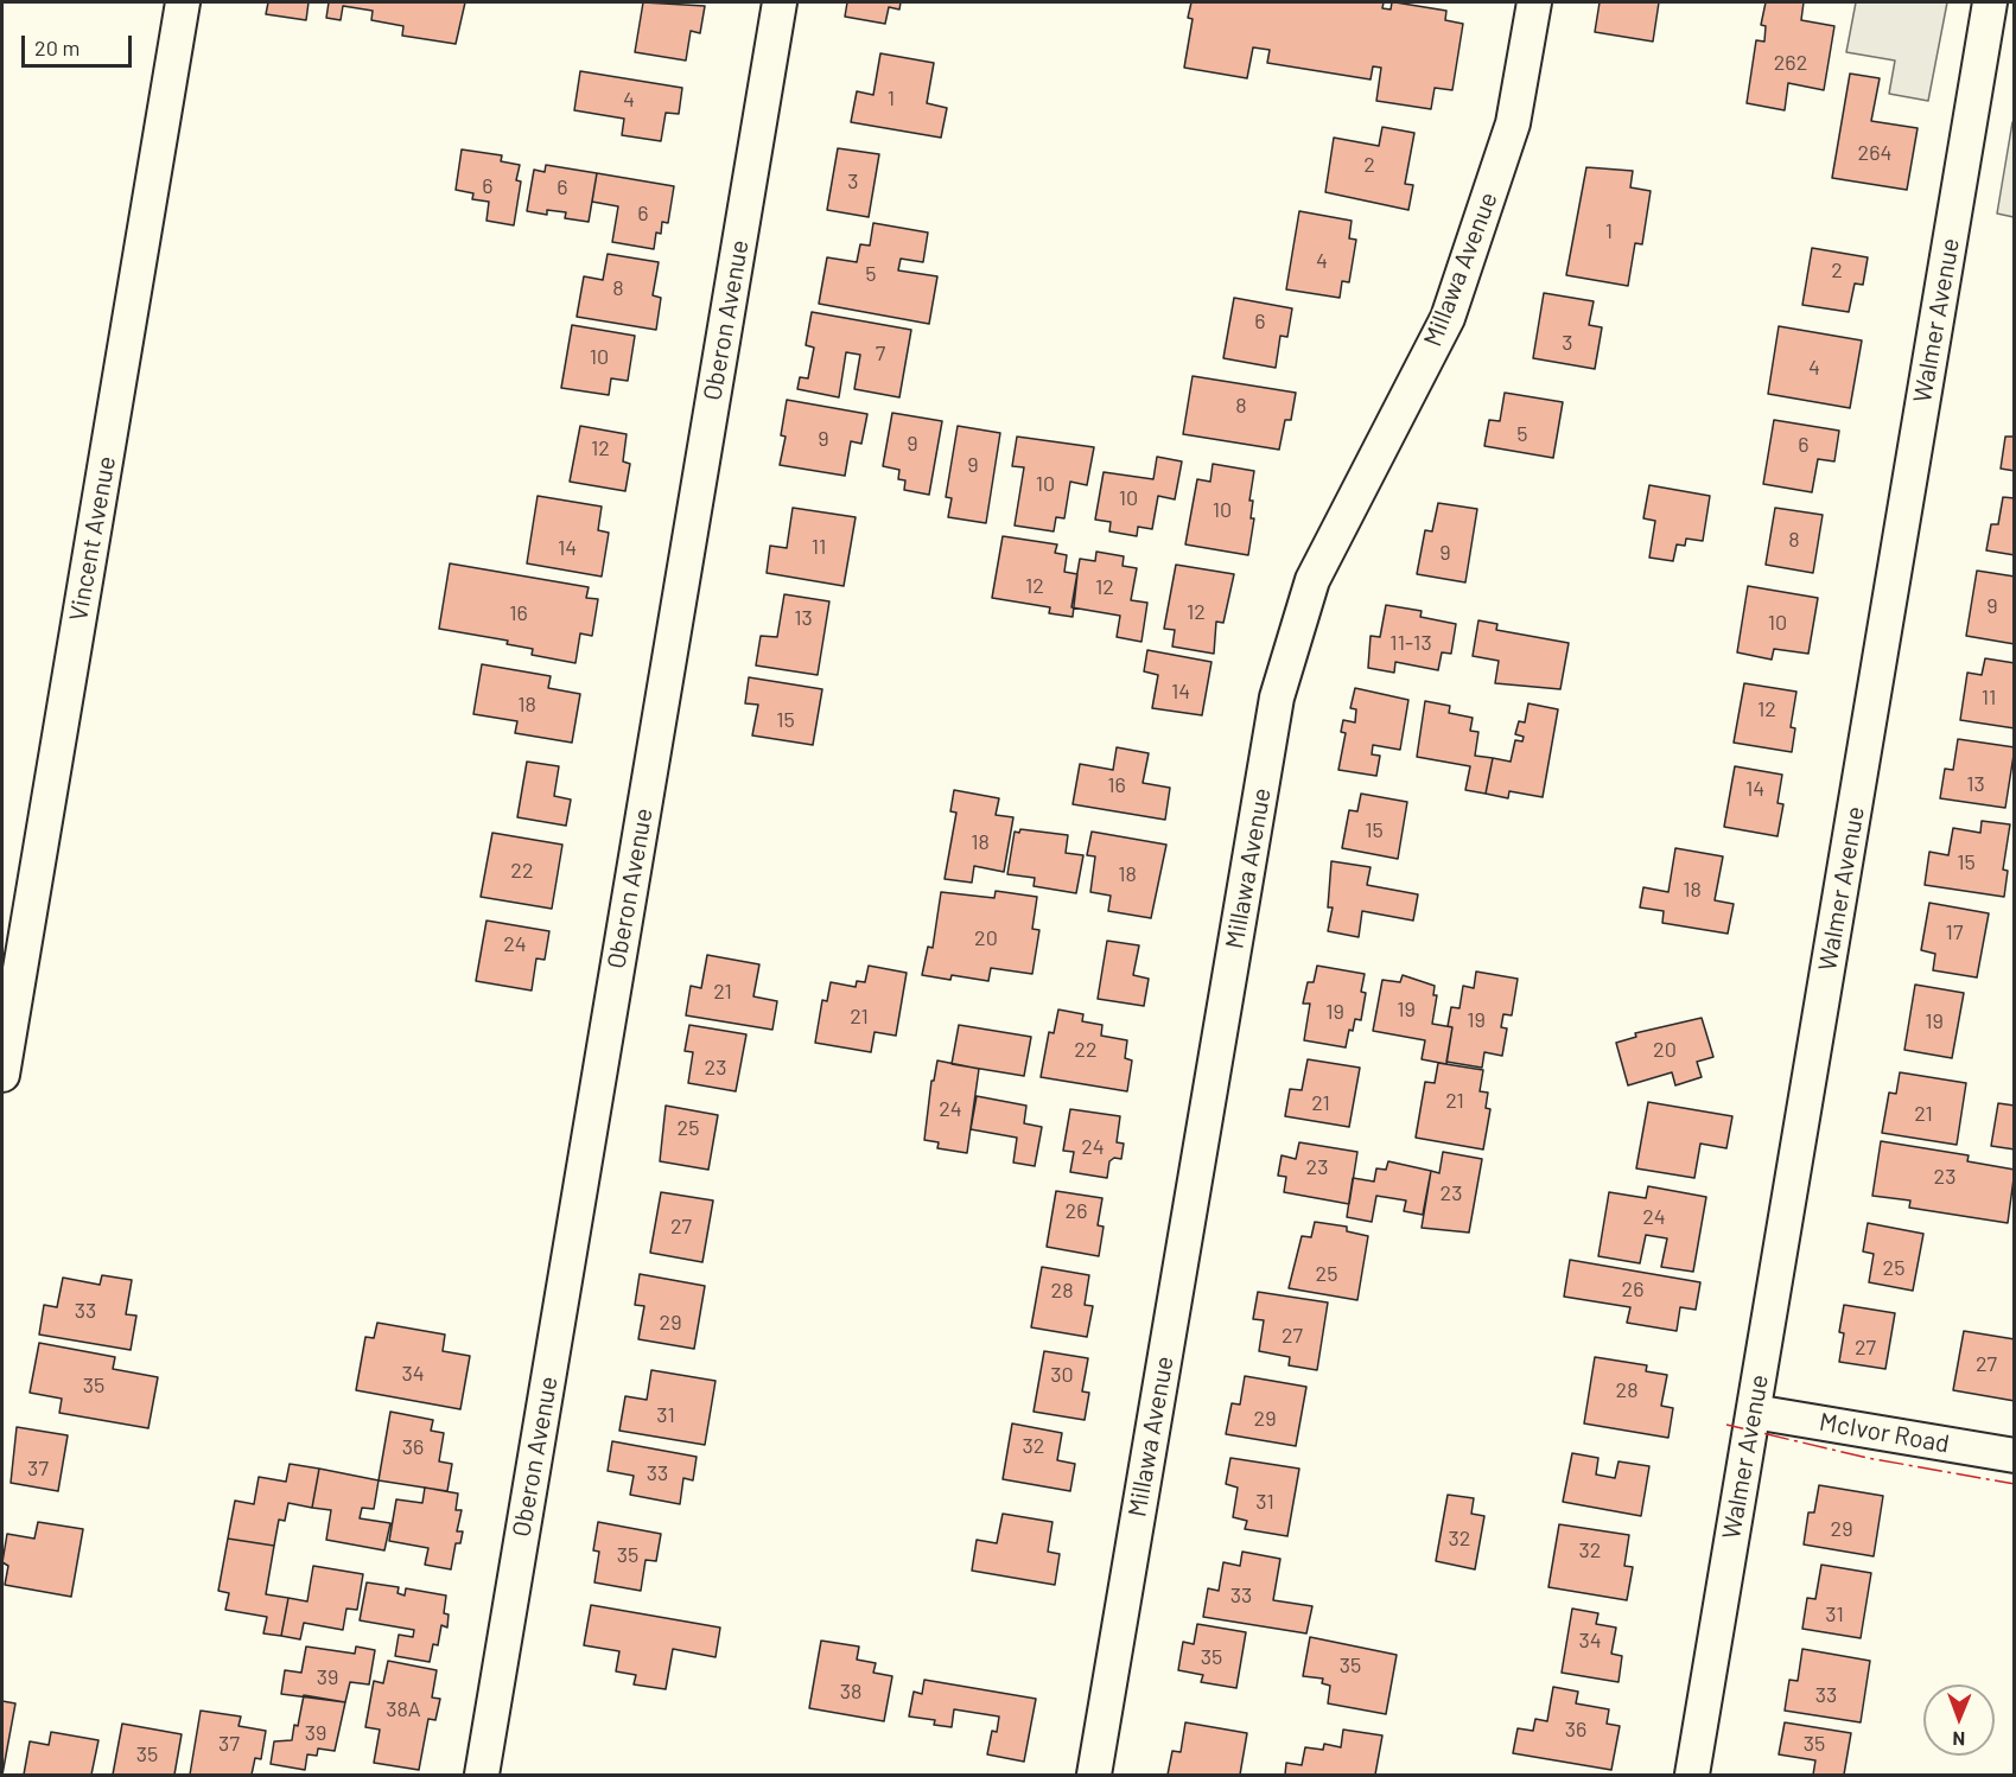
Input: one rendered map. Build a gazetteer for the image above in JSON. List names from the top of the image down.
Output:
{
  "streets": {
    "street": [
      "Millawa Avenue",
      "Oberon Avenue",
      "Walmer Avenue",
      "Vincent Avenue",
      "McIvor Road"
    ]
  },
  "crossings": [
    ["Walmer Avenue", "McIvor Road"]
  ],
  "house_numbers": [
    "262",
    "1",
    "4",
    "264",
    "2",
    "3",
    "6",
    "6",
    "6",
    "1",
    "4",
    "2",
    "5",
    "8",
    "6",
    "3",
    "7",
    "10",
    "4",
    "8",
    "5",
    "9",
    "9",
    "6",
    "12",
    "9",
    "10",
    "10",
    "10",
    "8",
    "11",
    "14",
    "9",
    "12",
    "12",
    "9",
    "12",
    "16",
    "13",
    "10",
    "11-13",
    "14",
    "11",
    "18",
    "12",
    "15",
    "13",
    "16",
    "14",
    "15",
    "18",
    "15",
    "22",
    "18",
    "18",
    "17",
    "20",
    "24",
    "21",
    "19",
    "19",
    "21",
    "19",
    "19",
    "22",
    "20",
    "23",
    "21",
    "21",
    "24",
    "21",
    "25",
    "24",
    "23",
    "23",
    "23",
    "26",
    "24",
    "27",
    "25",
    "25",
    "26",
    "28",
    "33",
    "29",
    "27",
    "27",
    "27",
    "34",
    "30",
    "35",
    "28",
    "31",
    "29",
    "32",
    "36",
    "37",
    "33",
    "31",
    "29",
    "32",
    "32",
    "35",
    "33",
    "31",
    "34",
    "35",
    "35",
    "39",
    "38",
    "33",
    "38A",
    "36",
    "39",
    "37",
    "35",
    "35"
  ],
  "scale_bar": "20 m",
  "north": "bottom"
}
